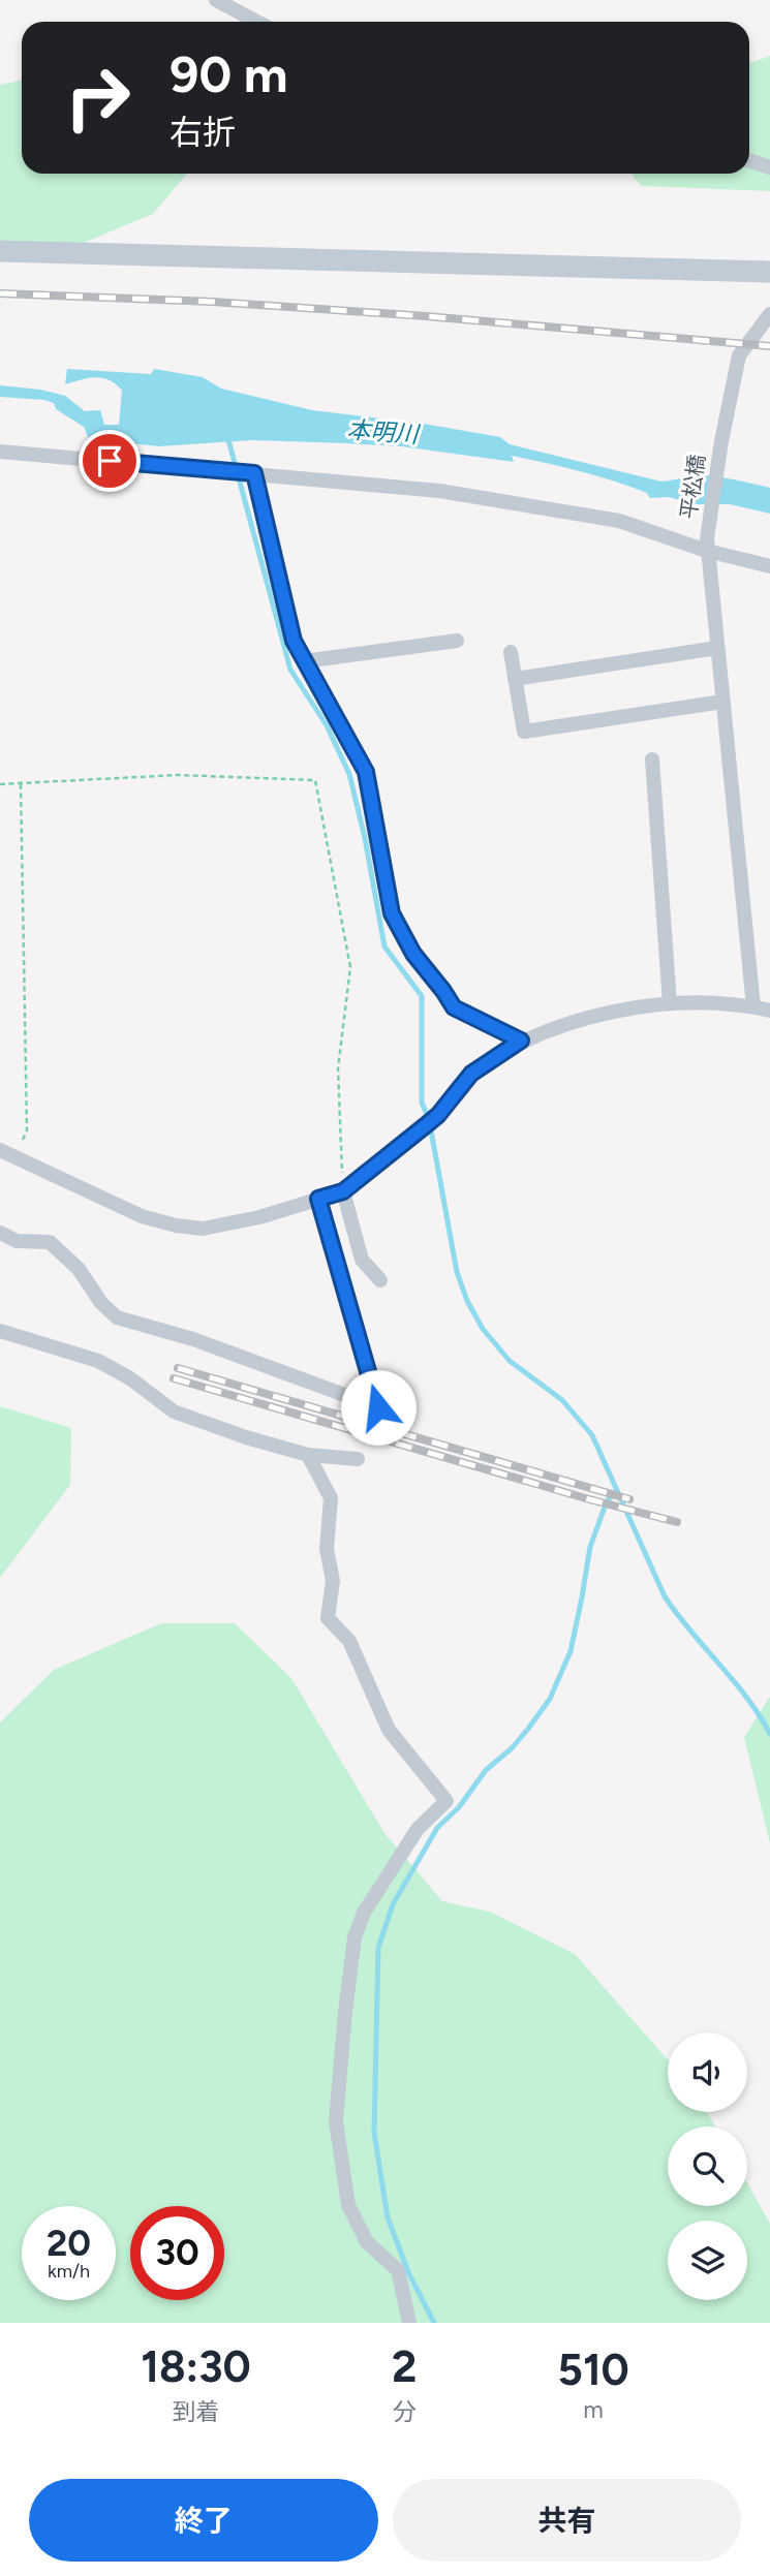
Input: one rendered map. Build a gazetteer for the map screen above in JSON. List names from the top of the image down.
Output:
{
  "streets": {
    "street": ["平松橋"]
  },
  "water": ["本明川"],
  "page": {
    "turn": ["90 m", "右折"],
    "speed": "20 km/h",
    "limit": "30",
    "eta": [
      "18:30",
      "到着",
      "2",
      "分",
      "510",
      "m"
    ],
    "buttons": ["終了", "共有"]
  }
}
